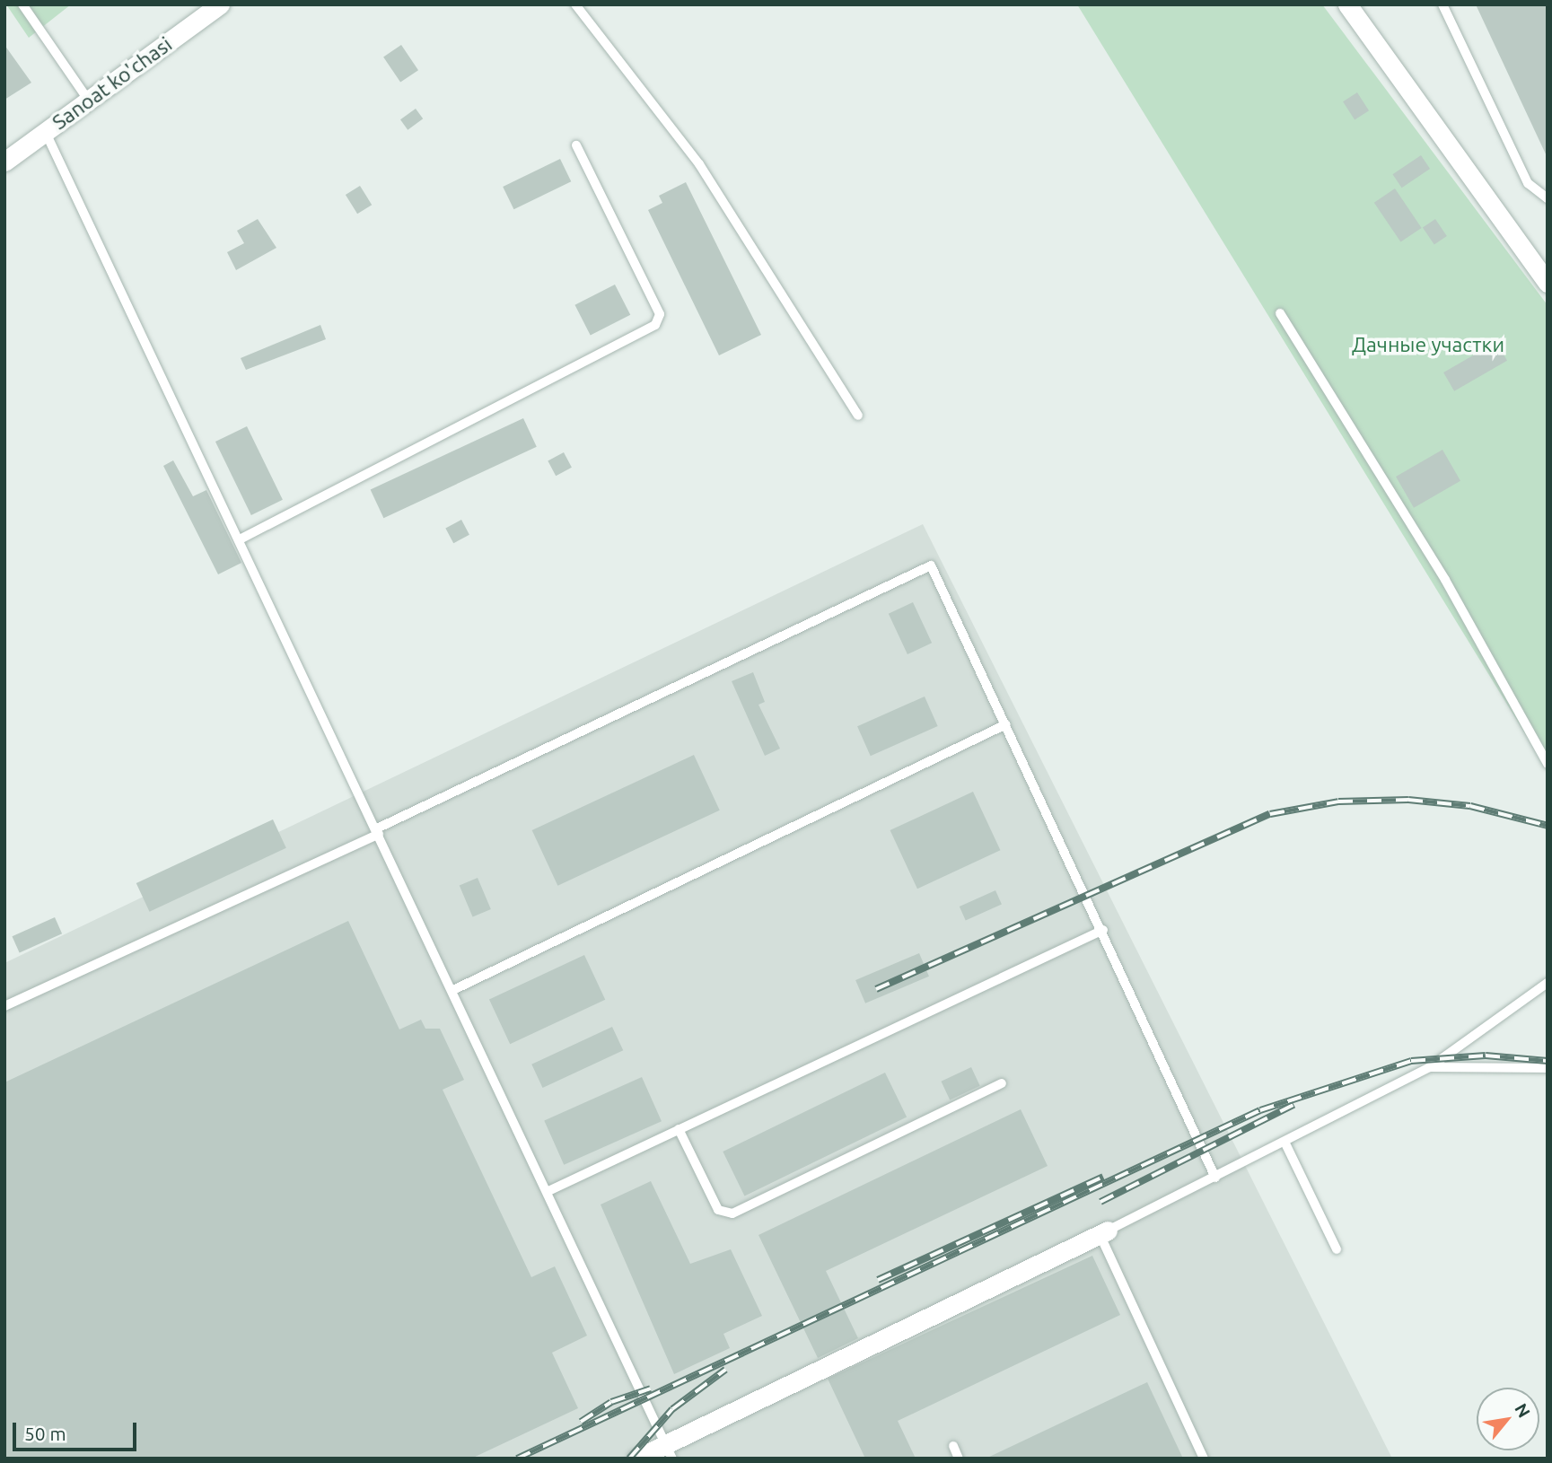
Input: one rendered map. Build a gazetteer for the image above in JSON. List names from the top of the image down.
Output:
{
  "streets": {
    "main road": ["Sanoat ko'chasi"]
  },
  "parks": ["Дачные участки"],
  "scale_bar": "50 m",
  "north": "top right"
}
